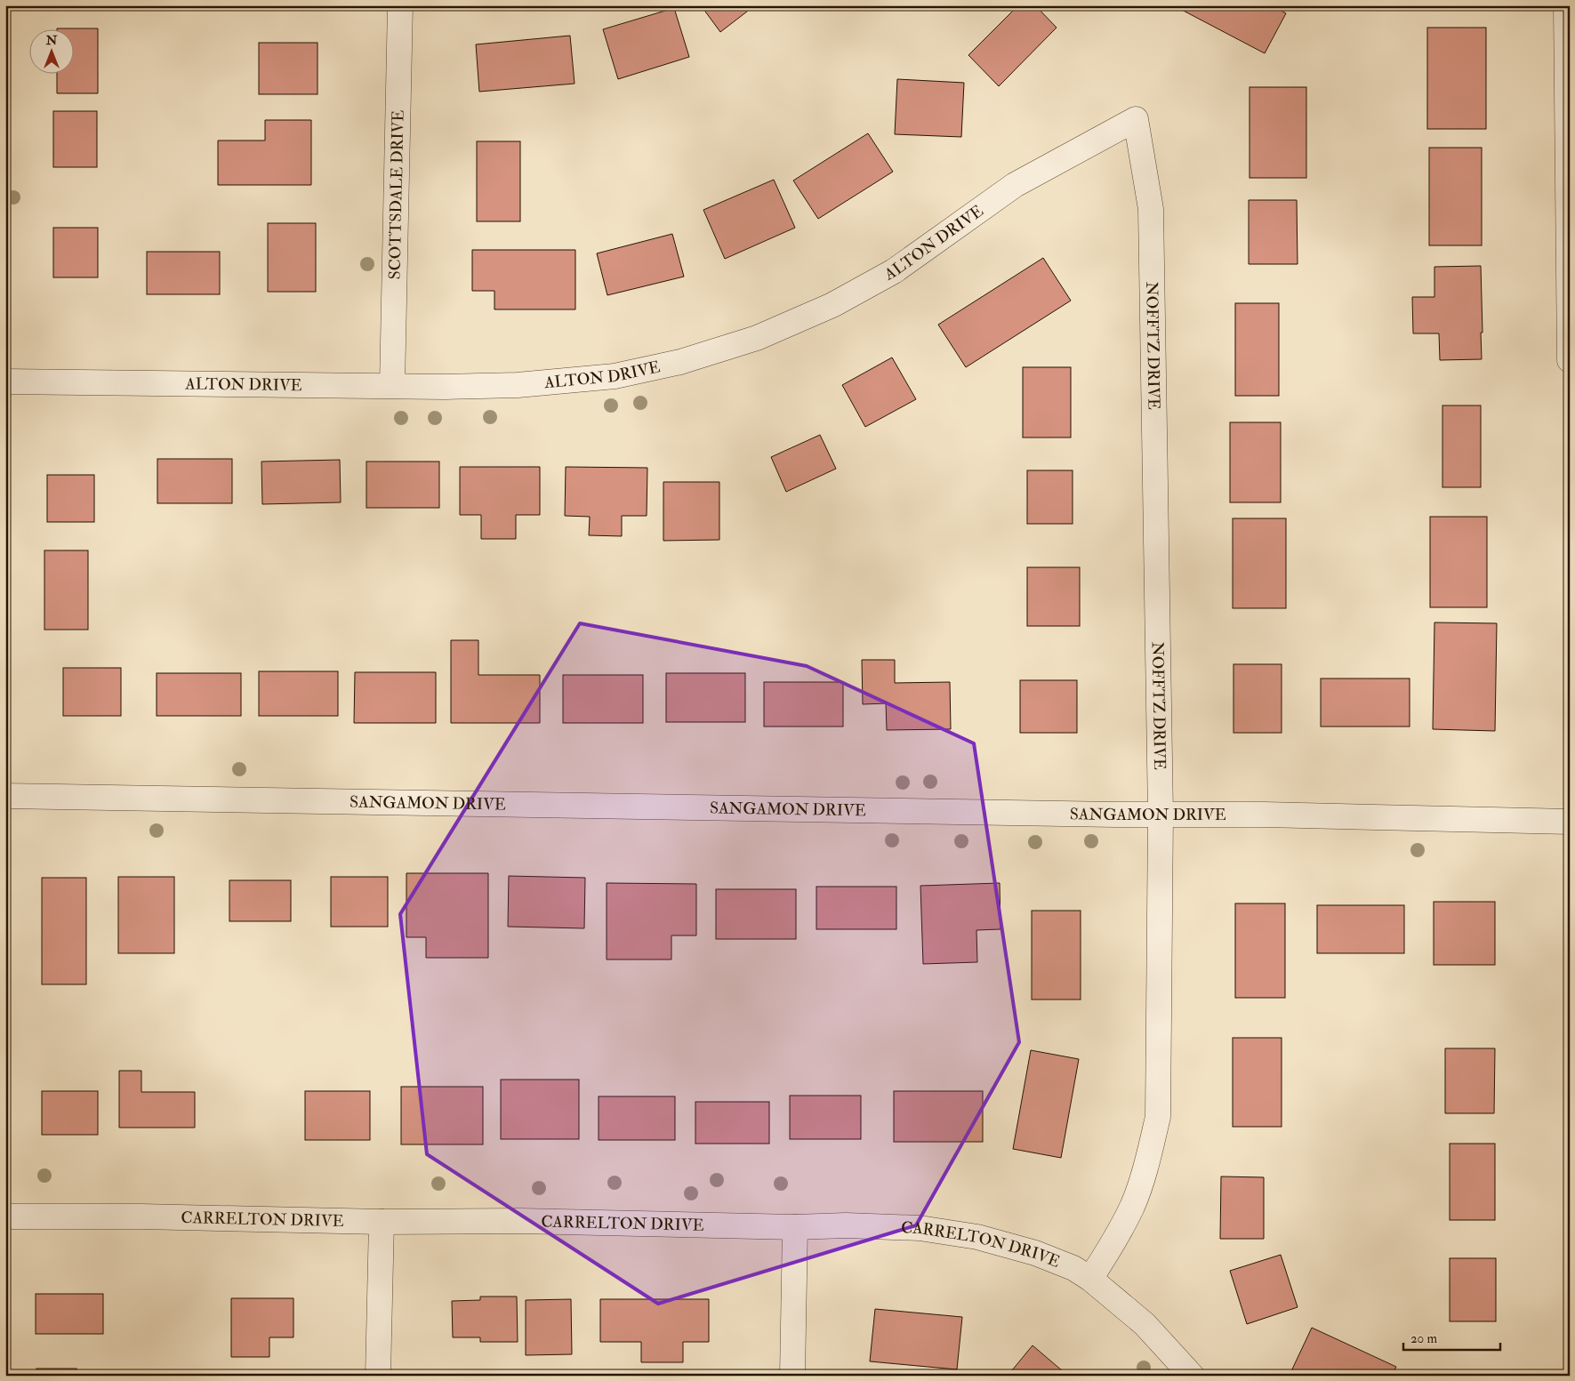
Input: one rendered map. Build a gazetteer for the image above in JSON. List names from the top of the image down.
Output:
{
  "streets": {
    "street": [
      "SCOTTSDALE DRIVE",
      "ALTON DRIVE",
      "NOFFTZ DRIVE",
      "SANGAMON DRIVE",
      "CARRELTON DRIVE"
    ]
  },
  "crossings": [
    ["SCOTTSDALE DRIVE", "ALTON DRIVE"],
    ["ALTON DRIVE", "NOFFTZ DRIVE"],
    ["NOFFTZ DRIVE", "SANGAMON DRIVE"],
    ["NOFFTZ DRIVE", "CARRELTON DRIVE"]
  ],
  "scale_bar": "20 m",
  "north": "top"
}
